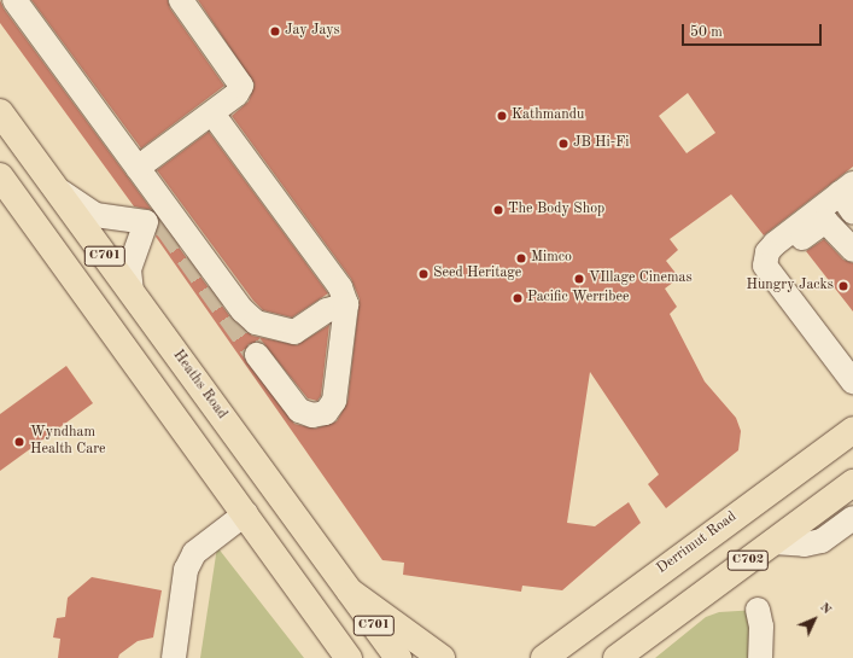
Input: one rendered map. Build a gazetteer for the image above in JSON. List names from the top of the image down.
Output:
{
  "streets": {
    "main road": [
      "C701",
      "Heaths Road",
      "Derrimut Road",
      "C702"
    ]
  },
  "places": [
    "Jay Jays",
    "Kathmandu",
    "JB Hi-Fi",
    "The Body Shop",
    "Mimco",
    "Seed Heritage",
    "VIllage Cinemas",
    "Hungry Jacks",
    "Pacific Werribee",
    "Wyndham Health Care"
  ],
  "scale_bar": "50 m",
  "north": "top right"
}
